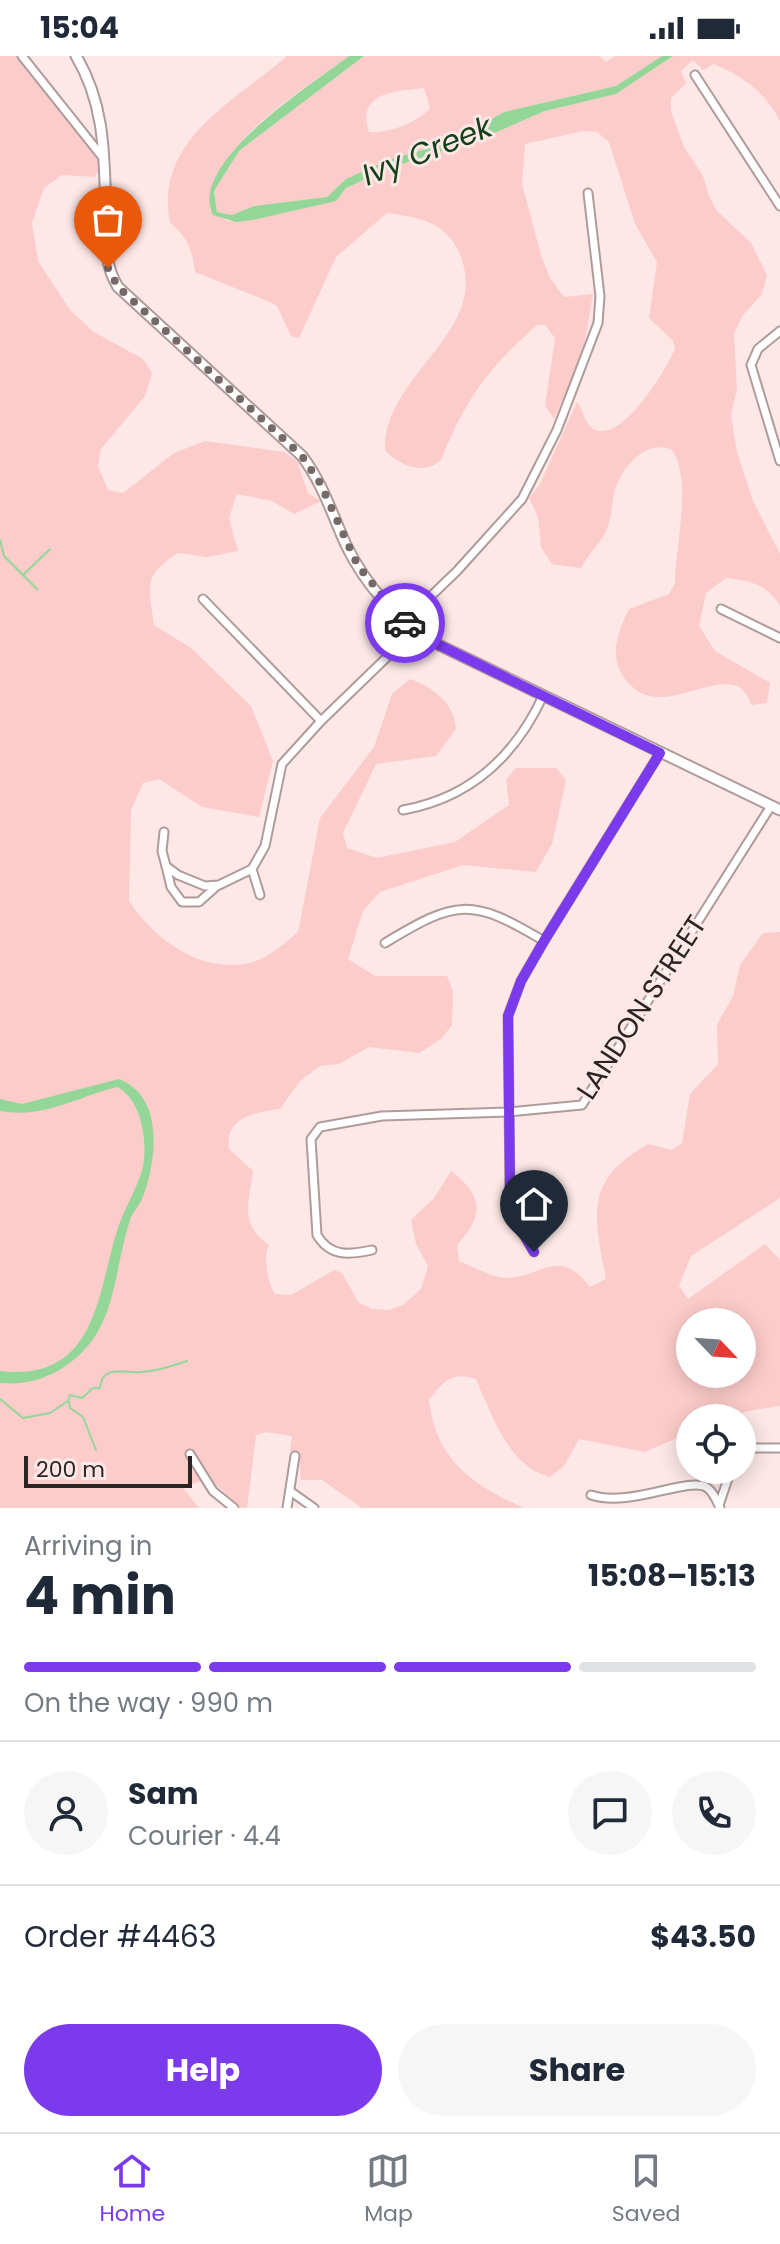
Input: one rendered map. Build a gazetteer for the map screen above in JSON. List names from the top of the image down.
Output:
{
  "streets": {
    "street": ["LANDON STREET"]
  },
  "water": ["Ivy Creek"],
  "scale_bar": "200 m",
  "north": "bottom right",
  "page": {
    "status": "15:04",
    "scale": "200 m",
    "heading": ["4 min", "Arriving in", "15:08–15:13"],
    "panel": [
      "Sam",
      "Courier · 4.4",
      "Order #4463",
      "$43.50"
    ],
    "bar": "On the way · 990 m",
    "buttons": ["Help", "Share"],
    "tabs": ["Home", "Map", "Saved"]
  }
}
